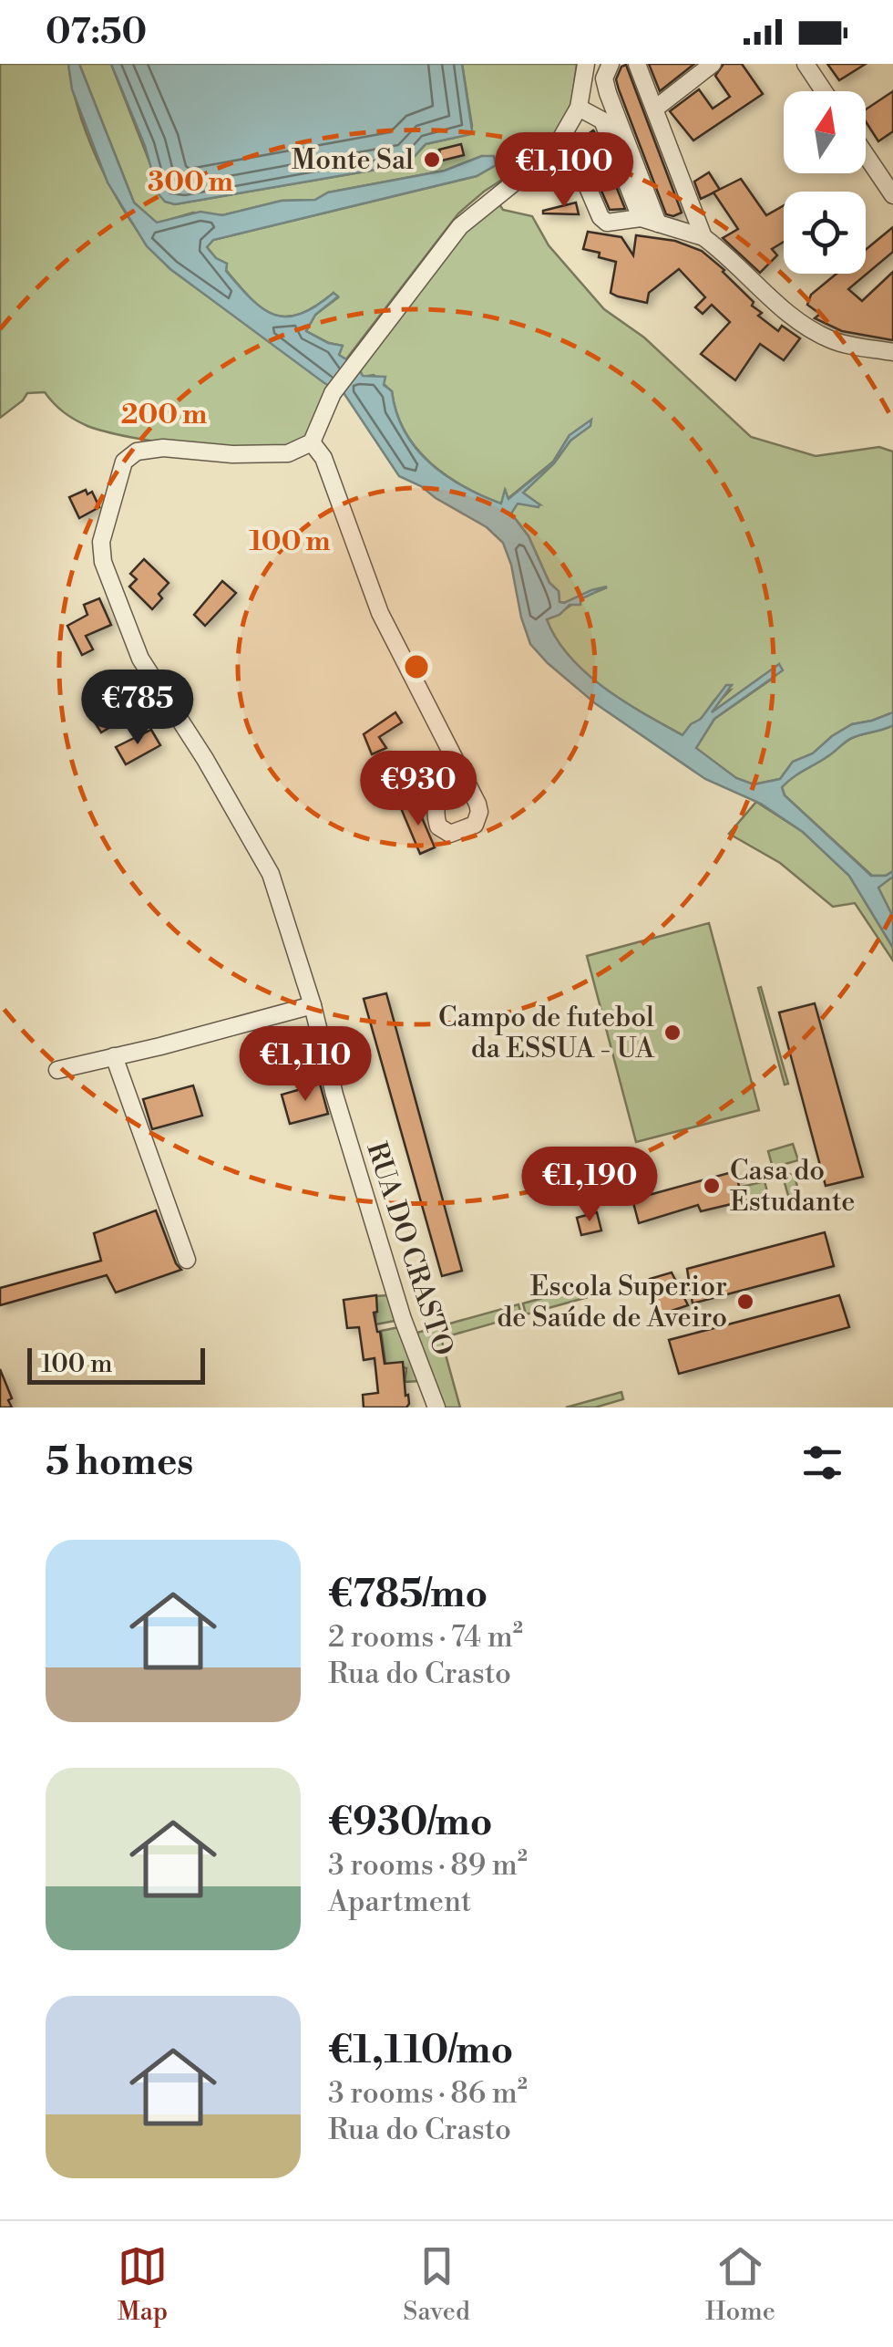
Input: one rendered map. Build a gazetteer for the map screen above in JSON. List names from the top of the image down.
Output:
{
  "streets": {
    "street": ["RUA DO CRASTO"]
  },
  "places": [
    "Monte Sal",
    "Campo de futebol da ESSUA - UA",
    "Casa do Estudante",
    "Escola Superior de Saúde de Aveiro"
  ],
  "scale_bar": "100 m",
  "north": "top",
  "page": {
    "status": "07:50",
    "price": [
      "€1,100",
      "€785",
      "€930",
      "€1,110",
      "€1,190"
    ],
    "scale": "100 m",
    "heading": "5 homes",
    "list": [
      {
        "name": "€785/mo",
        "note": "2 rooms · 74 m² · Rua do Crasto"
      },
      {
        "name": "€930/mo",
        "note": "3 rooms · 89 m² · Apartment"
      },
      {
        "name": "€1,110/mo",
        "note": "3 rooms · 86 m² · Rua do Crasto"
      }
    ],
    "tabs": ["Map", "Saved", "Home"]
  },
  "rings": ["300 m", "200 m", "100 m"]
}
